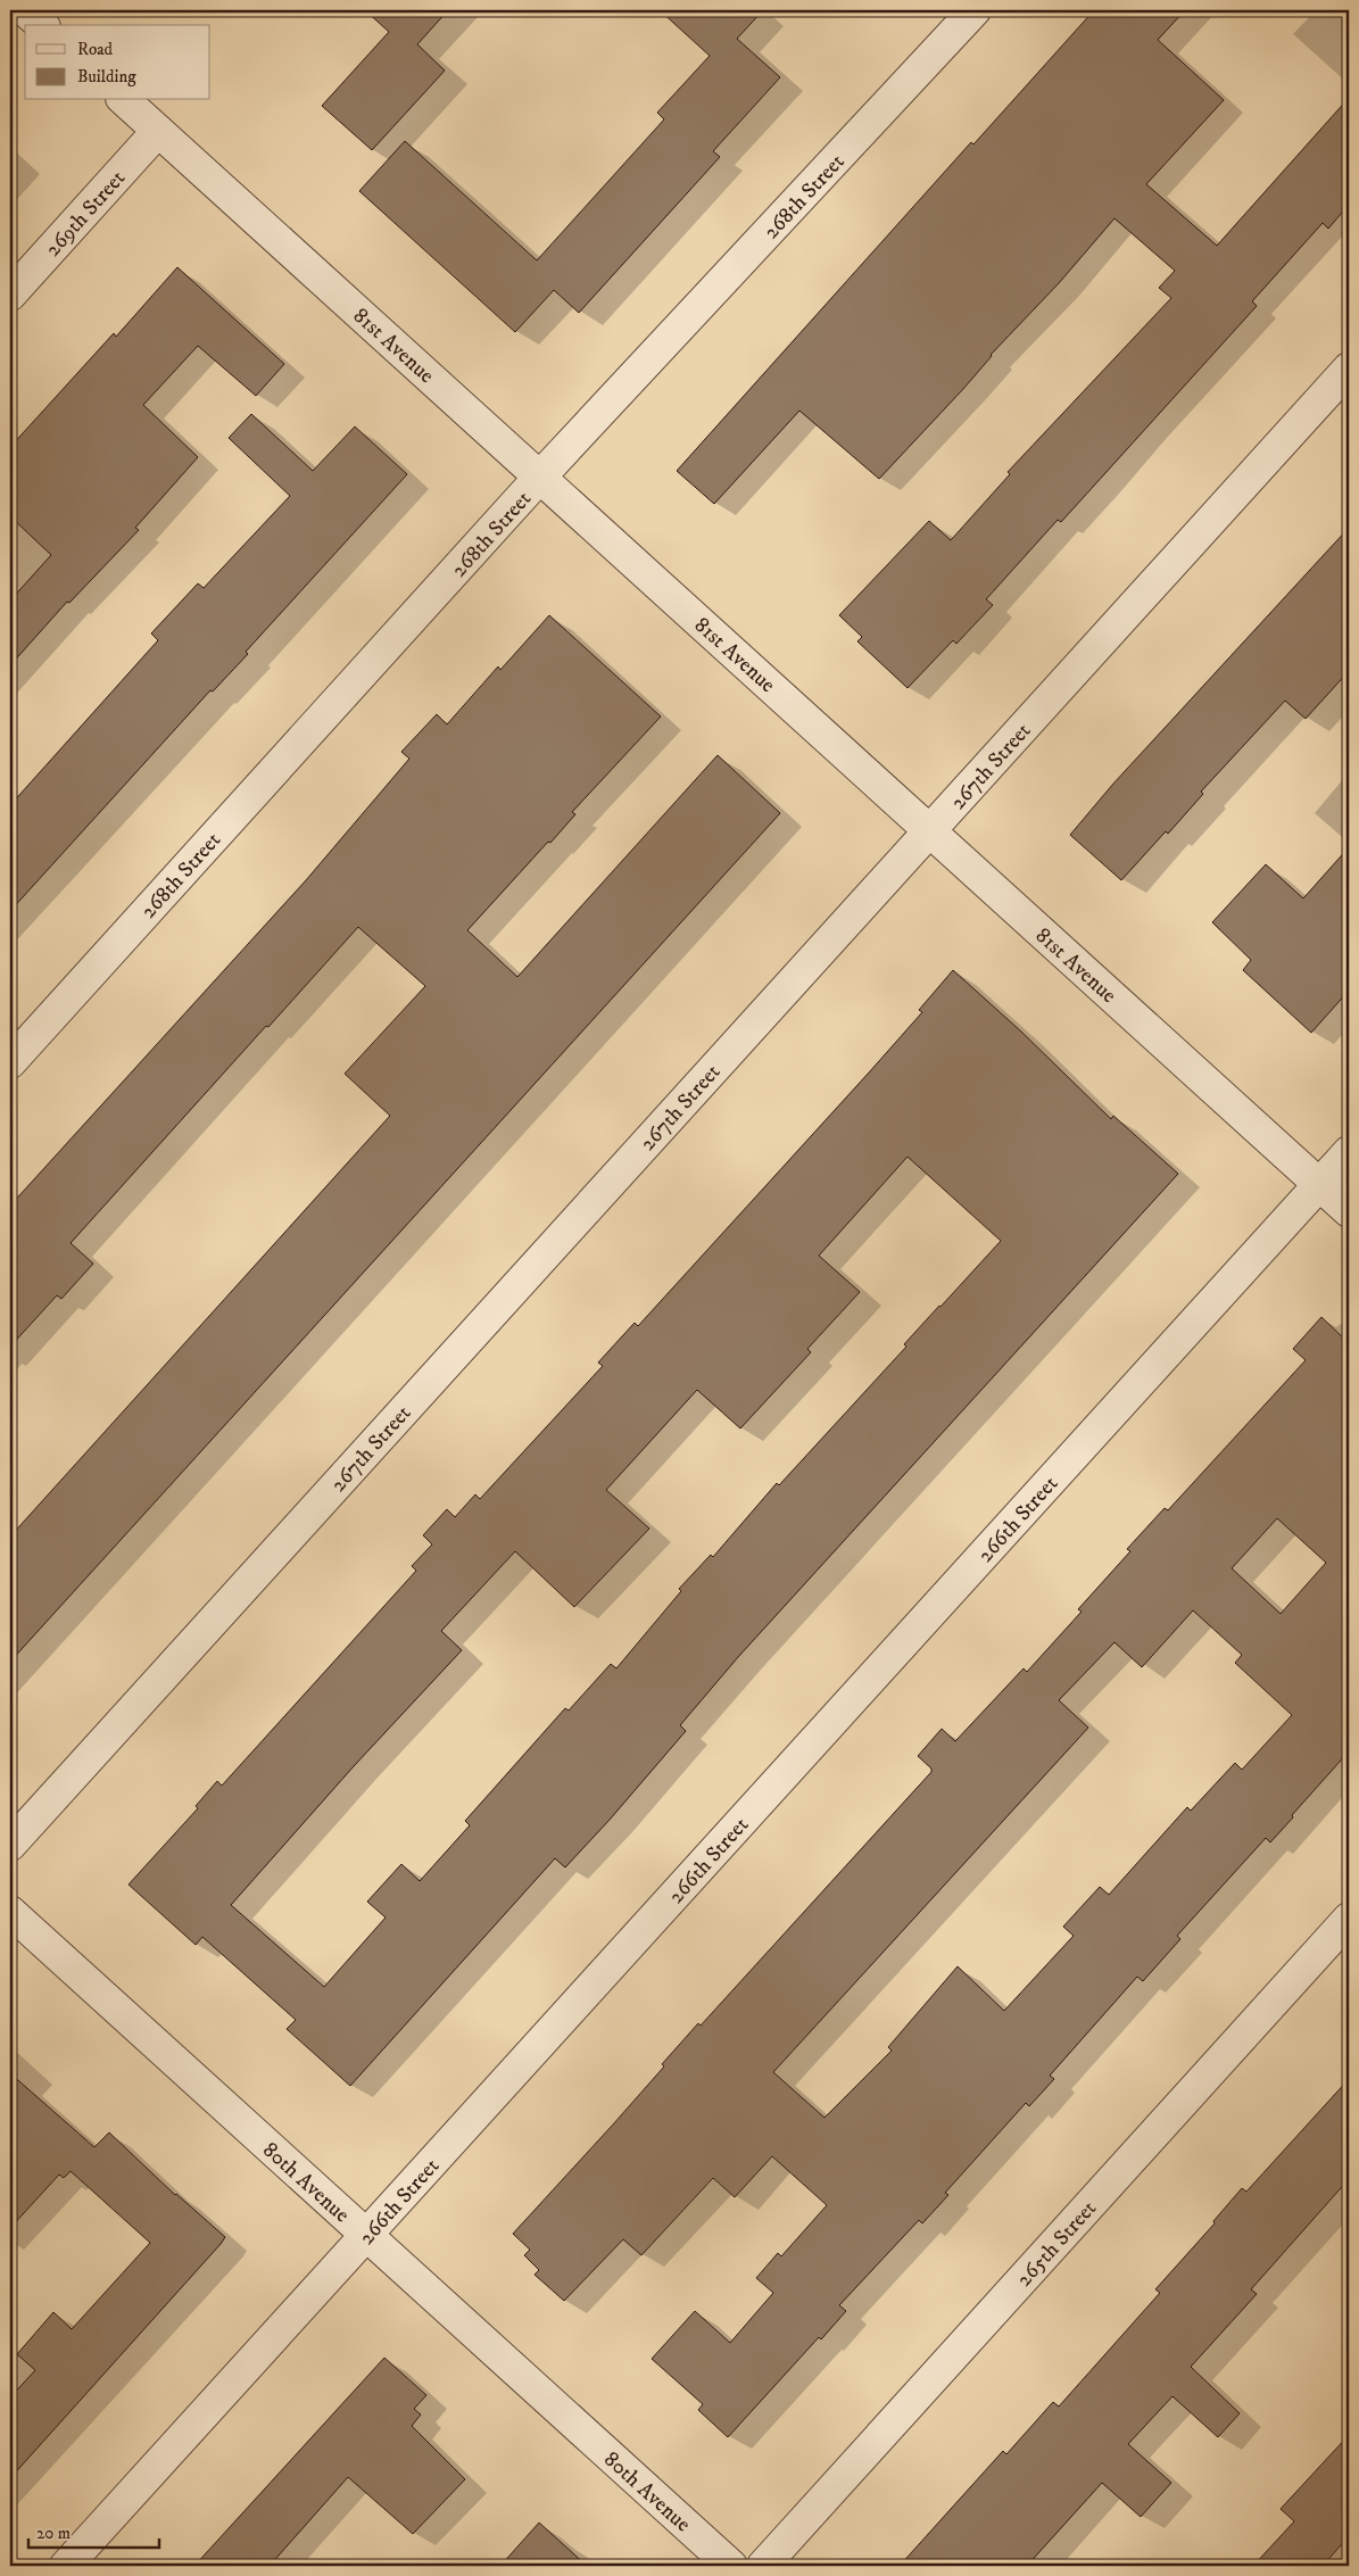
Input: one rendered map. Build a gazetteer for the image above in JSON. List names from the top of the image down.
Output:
{
  "streets": {
    "street": [
      "268th Street",
      "269th Street",
      "81st Avenue",
      "267th Street",
      "266th Street",
      "80th Avenue",
      "265th Street"
    ]
  },
  "crossings": [
    ["268th Street", "81st Avenue"],
    ["269th Street", "81st Avenue"],
    ["81st Avenue", "267th Street"],
    ["81st Avenue", "266th Street"],
    ["266th Street", "80th Avenue"]
  ],
  "legend": ["Road", "Building"],
  "scale_bar": "20 m"
}
